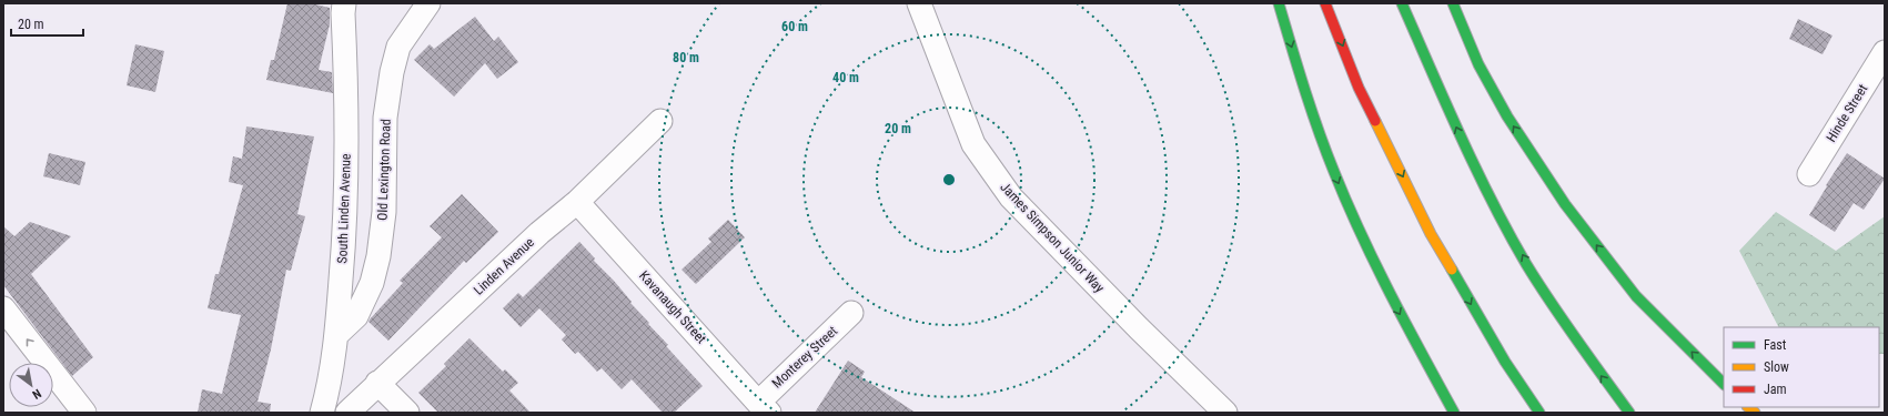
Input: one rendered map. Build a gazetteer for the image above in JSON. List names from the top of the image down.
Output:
{
  "streets": {
    "street": [
      "Hinde Street",
      "Old Lexington Road",
      "South Linden Avenue",
      "James Simpson Junior Way",
      "Linden Avenue",
      "Kavanaugh Street",
      "Monterey Street"
    ]
  },
  "crossings": [
    ["Old Lexington Road", "South Linden Avenue"],
    ["Linden Avenue", "Kavanaugh Street"],
    ["Kavanaugh Street", "Monterey Street"]
  ],
  "legend": ["Fast", "Slow", "Jam"],
  "scale_bar": "20 m",
  "north": "bottom right",
  "rings": [
    "60 m",
    "80 m",
    "40 m",
    "20 m"
  ]
}
